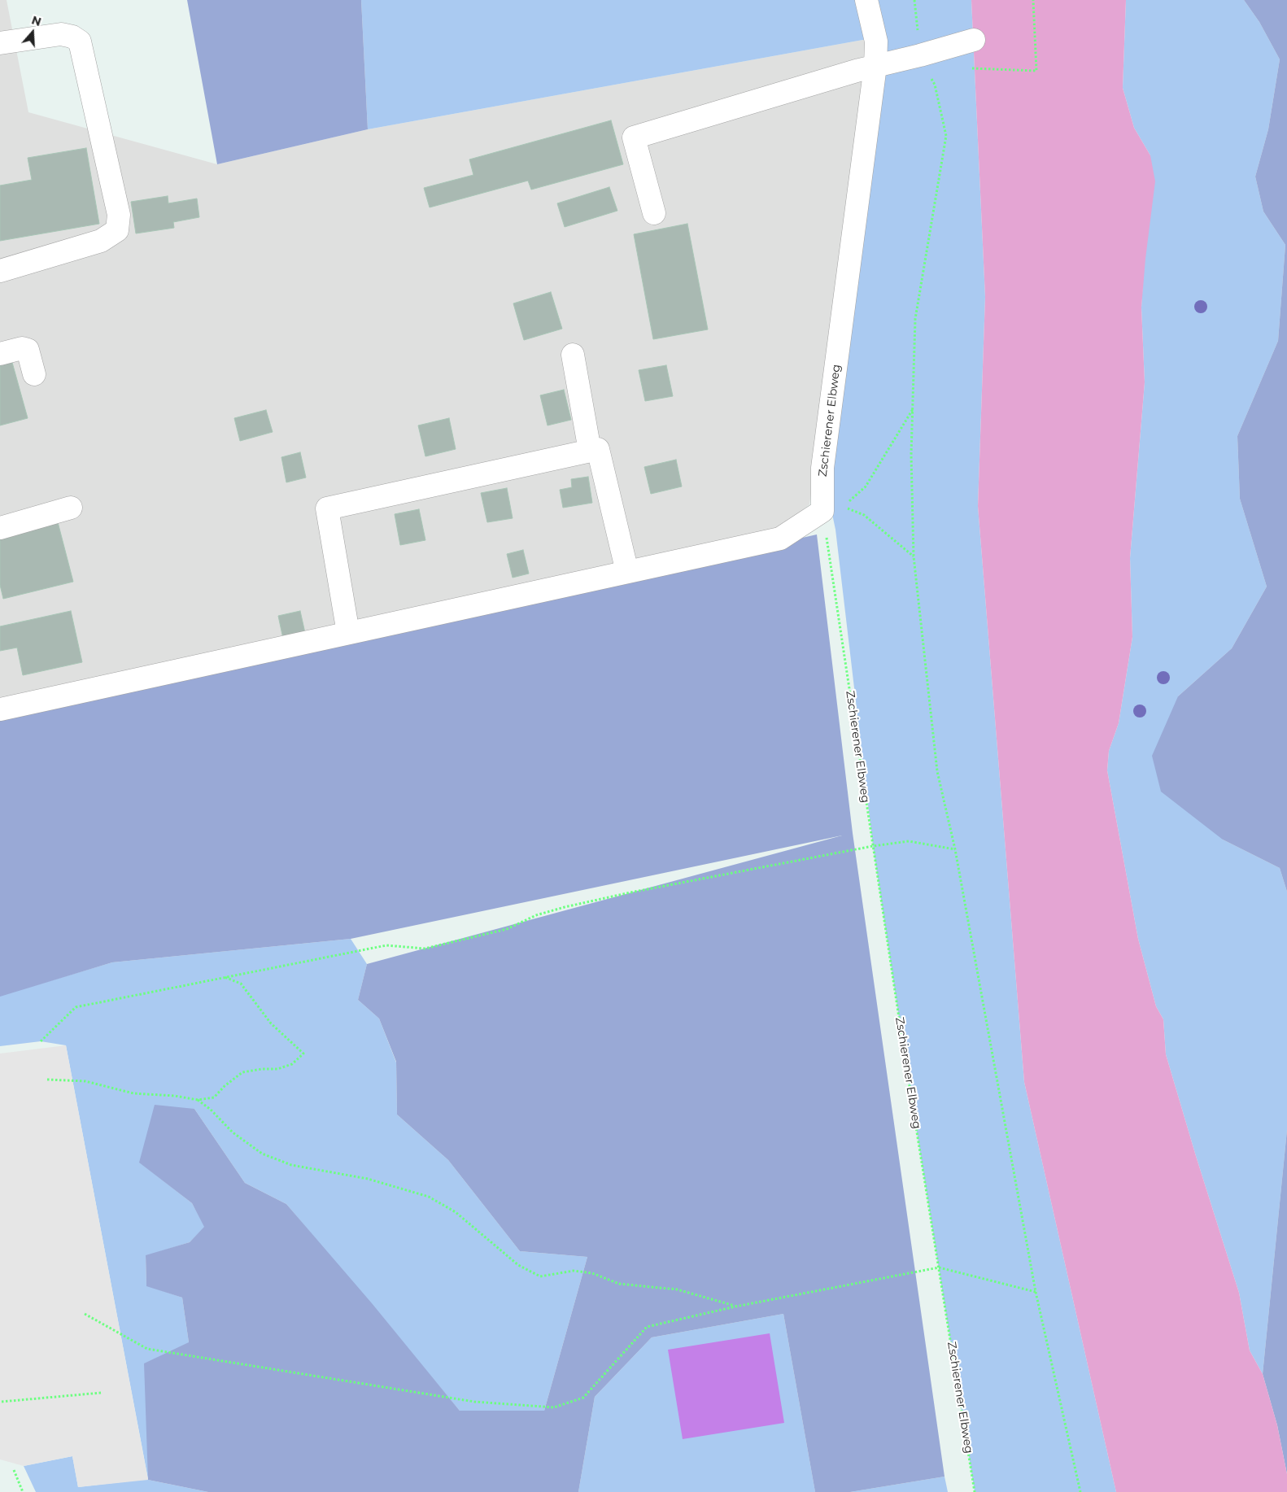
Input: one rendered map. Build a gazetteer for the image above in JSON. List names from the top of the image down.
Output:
{
  "streets": {
    "street": ["Zschierener Elbweg"]
  },
  "north": "top"
}
